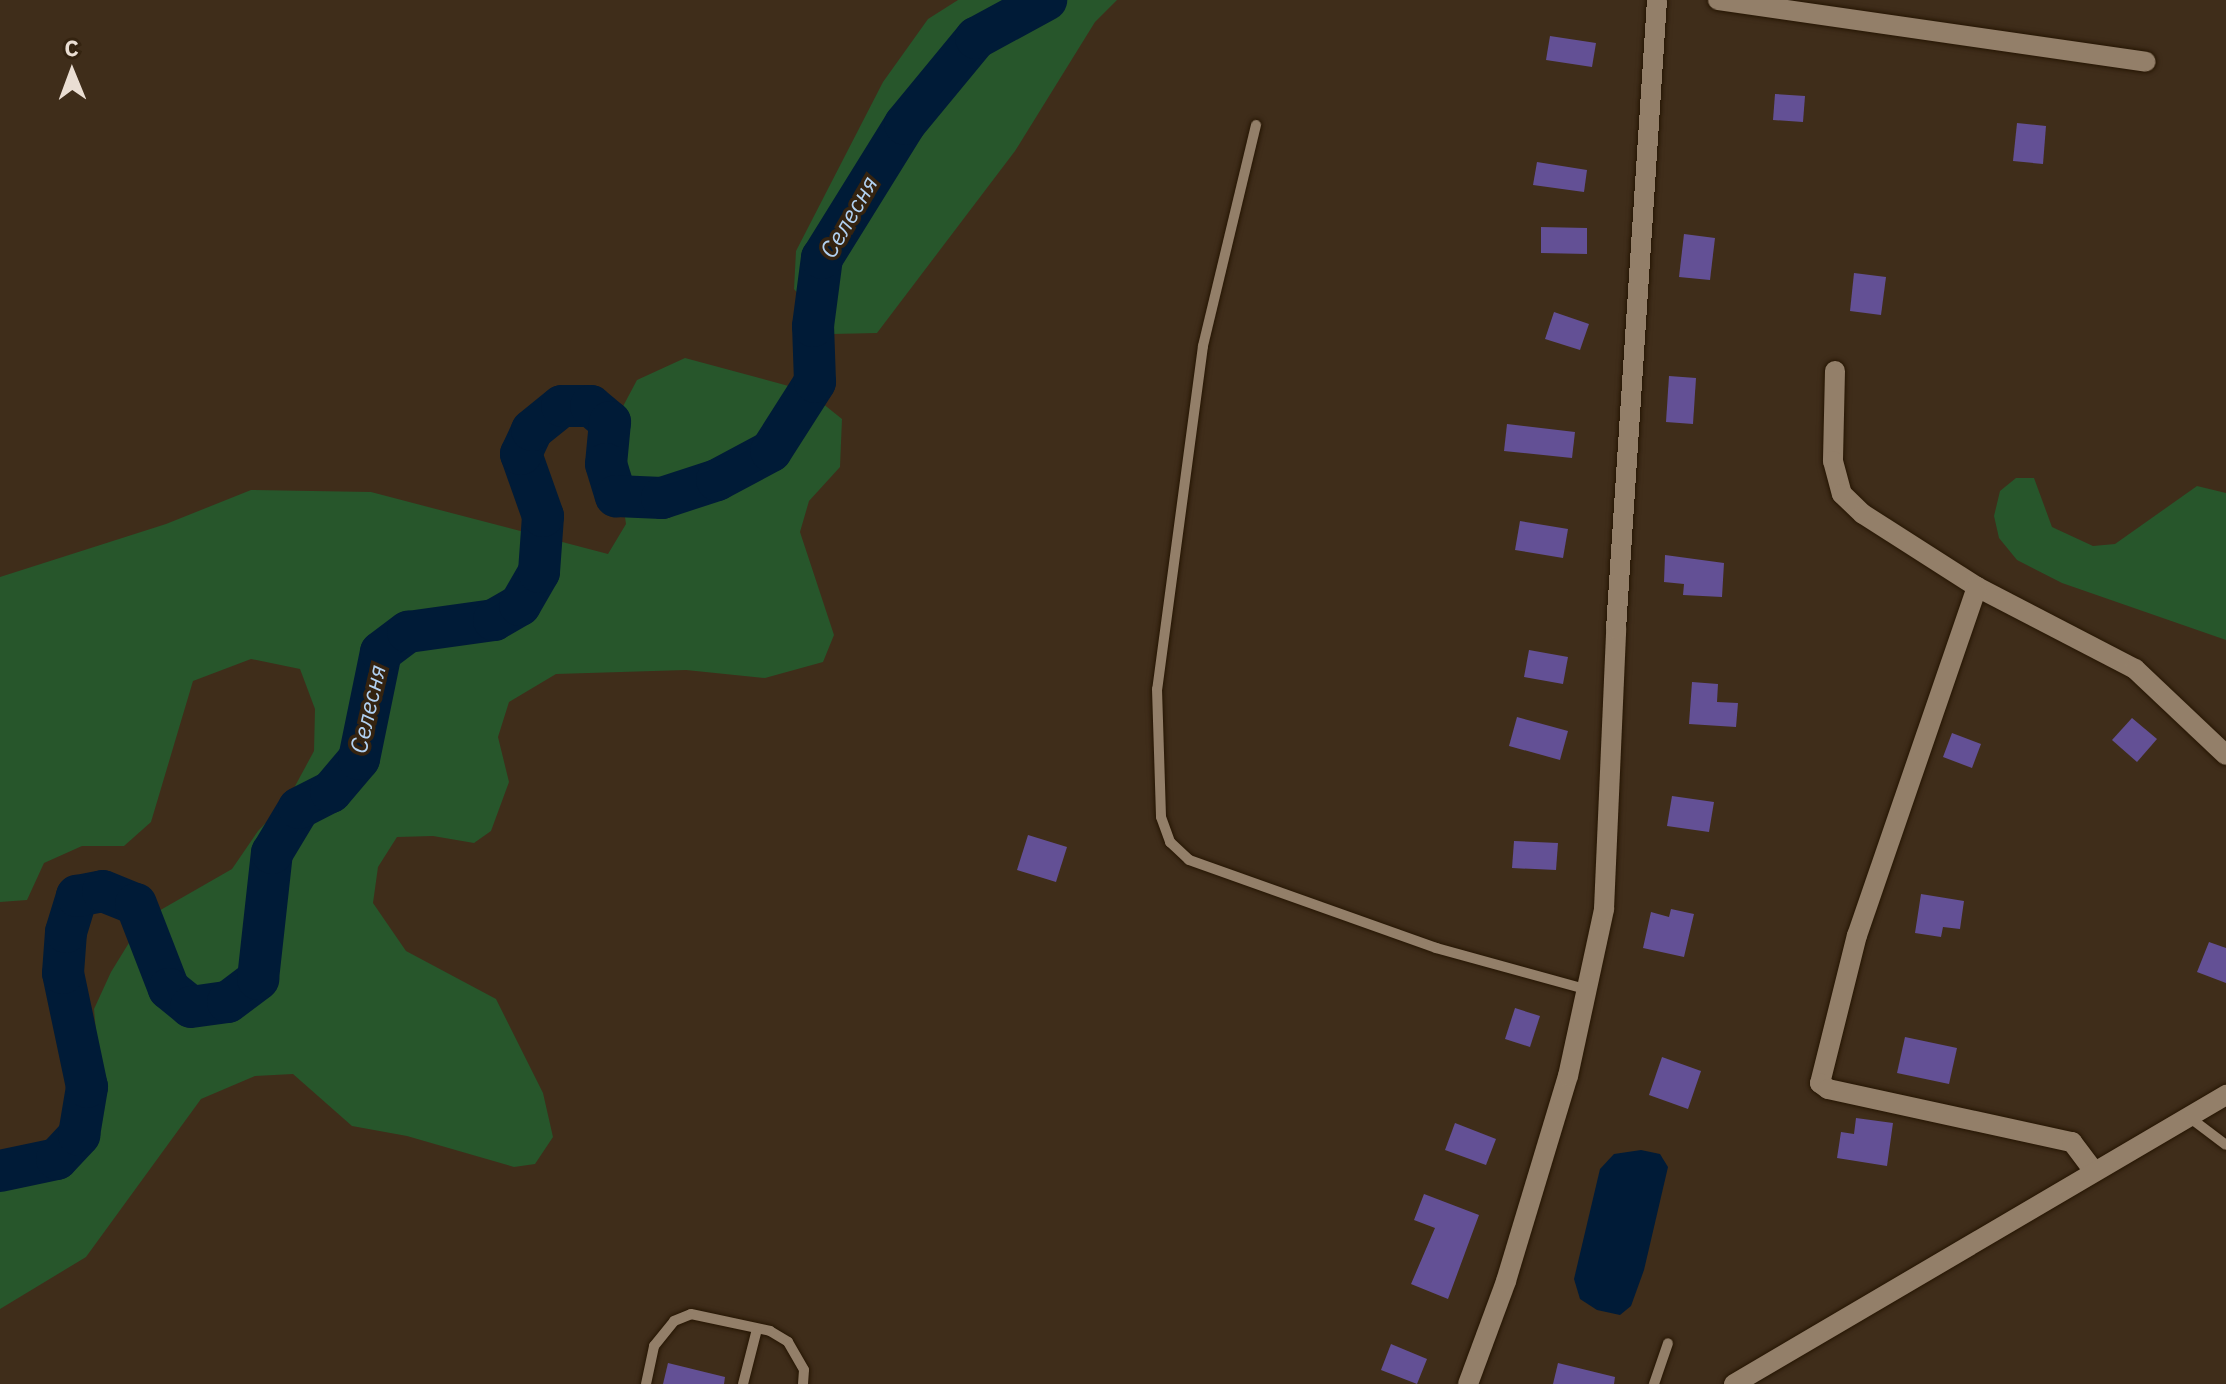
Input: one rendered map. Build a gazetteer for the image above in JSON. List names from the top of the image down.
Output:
{
  "water": ["Селесня"],
  "north": "top"
}
